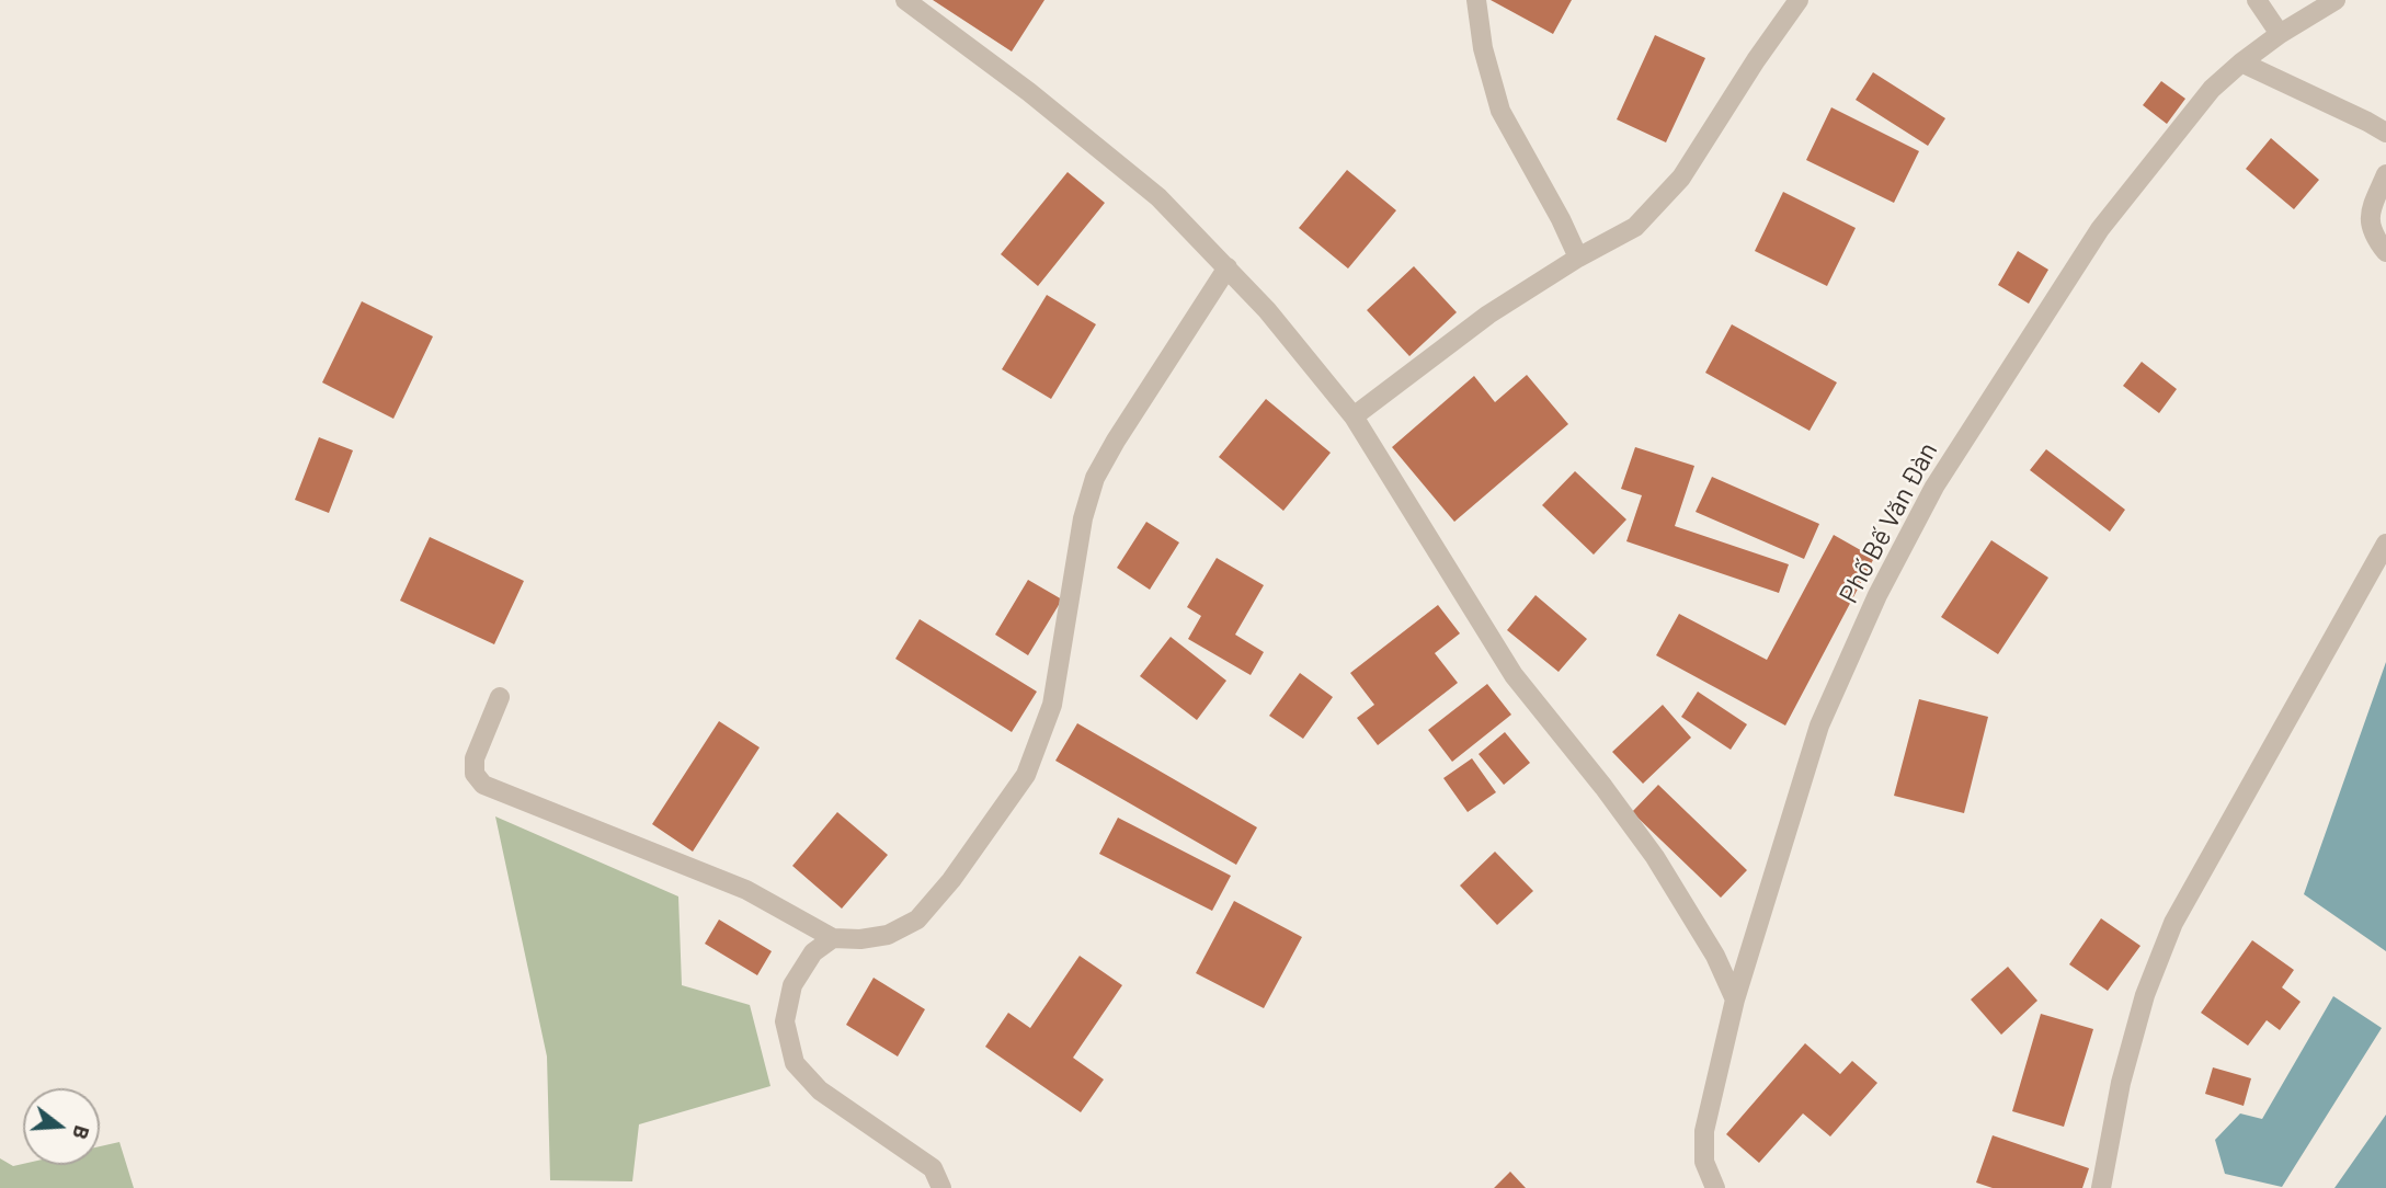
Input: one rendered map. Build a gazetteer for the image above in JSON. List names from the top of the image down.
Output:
{
  "streets": {
    "street": ["Phố Bế Văn Đàn"]
  },
  "north": "right"
}
